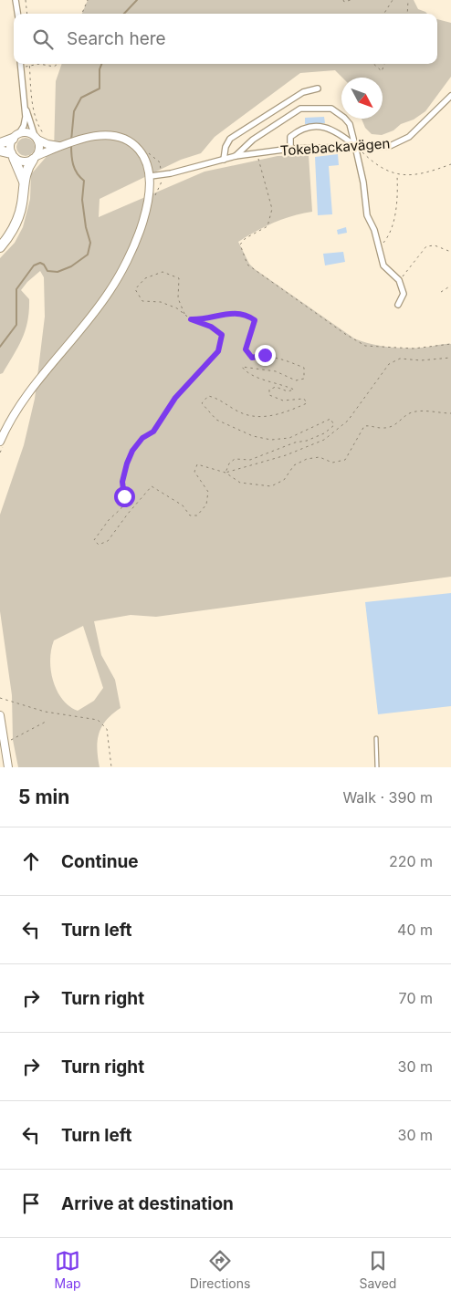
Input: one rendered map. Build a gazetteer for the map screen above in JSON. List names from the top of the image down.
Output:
{
  "streets": {
    "street": ["Tokebackavägen"]
  },
  "north": "bottom right",
  "page": {
    "search": "Search here",
    "heading": ["5 min", "Walk · 390 m"],
    "list": [
      ["Continue", "220 m"],
      ["Turn left", "40 m"],
      ["Turn right", "70 m"],
      ["Turn right", "30 m"],
      ["Turn left", "30 m"],
      "Arrive at destination"
    ],
    "nav": ["Map", "Directions", "Saved"]
  }
}
